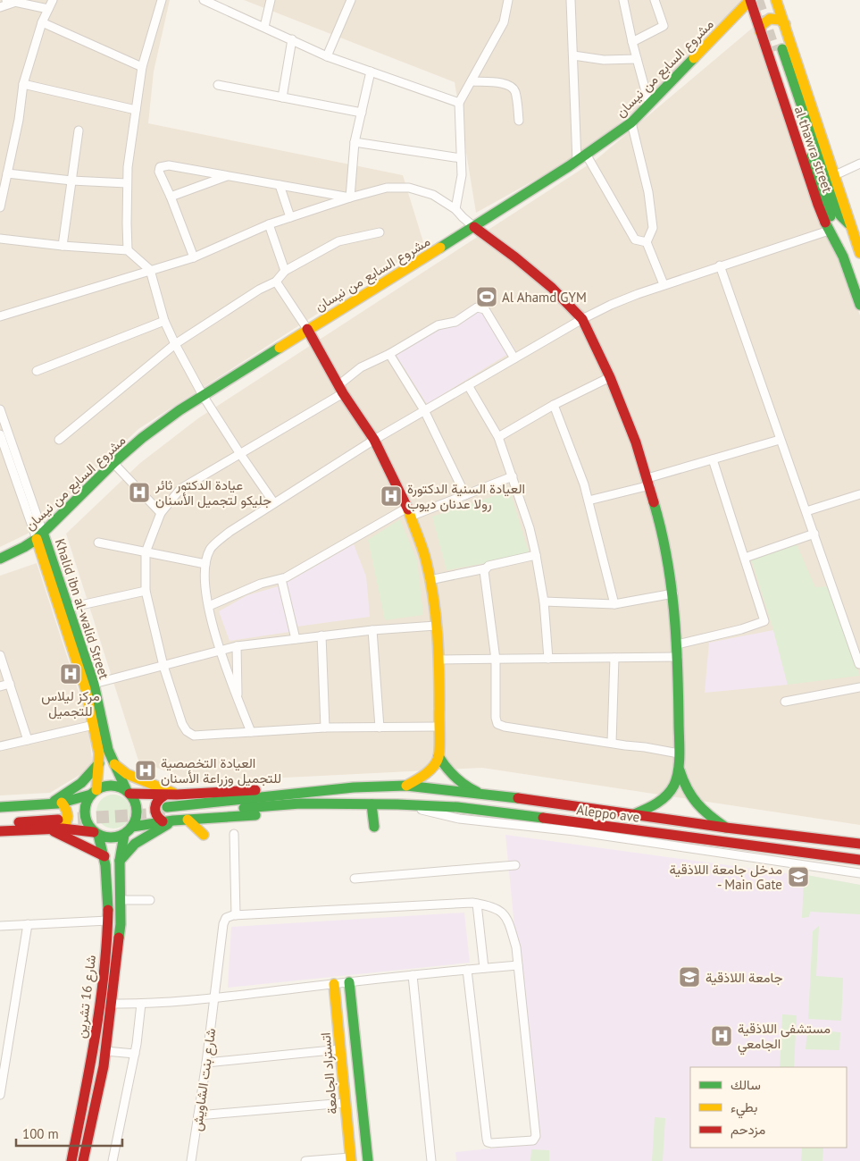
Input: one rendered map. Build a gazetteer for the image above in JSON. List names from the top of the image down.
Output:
{
  "streets": {
    "main road": [
      "مشروع السابع من نيسان",
      "al thawra street",
      "Khalid ibn al-walid Street",
      "Aleppo ave",
      "شارع 16 تشرين",
      "اتستراد الجامعة"
    ],
    "street": ["شارع بنت الشاويش"]
  },
  "crossings": [
    ["مشروع السابع من نيسان", "al thawra street"],
    ["مشروع السابع من نيسان", "Khalid ibn al-walid Street"],
    ["Khalid ibn al-walid Street", "شارع 16 تشرين"]
  ],
  "places": {
    "sports": ["Al Ahamd GYM"],
    "hospital": [
      "عيادة الدكتور ثائر جليكو لتجميل الأسنان",
      "العيادة السنية الدكتورة رولا عدنان ديوب",
      "مركز ليلاس للتجميل",
      "العيادة التخصصية للتجميل وزراعة الأسنان",
      "مستشفى اللاذقية الجامعي"
    ],
    "school or university": ["مدخل جامعة اللاذقية - Main Gate", "جامعة اللاذقية"]
  },
  "legend": ["سالك", "بطيء", "مزدحم"],
  "scale_bar": "100 m"
}
